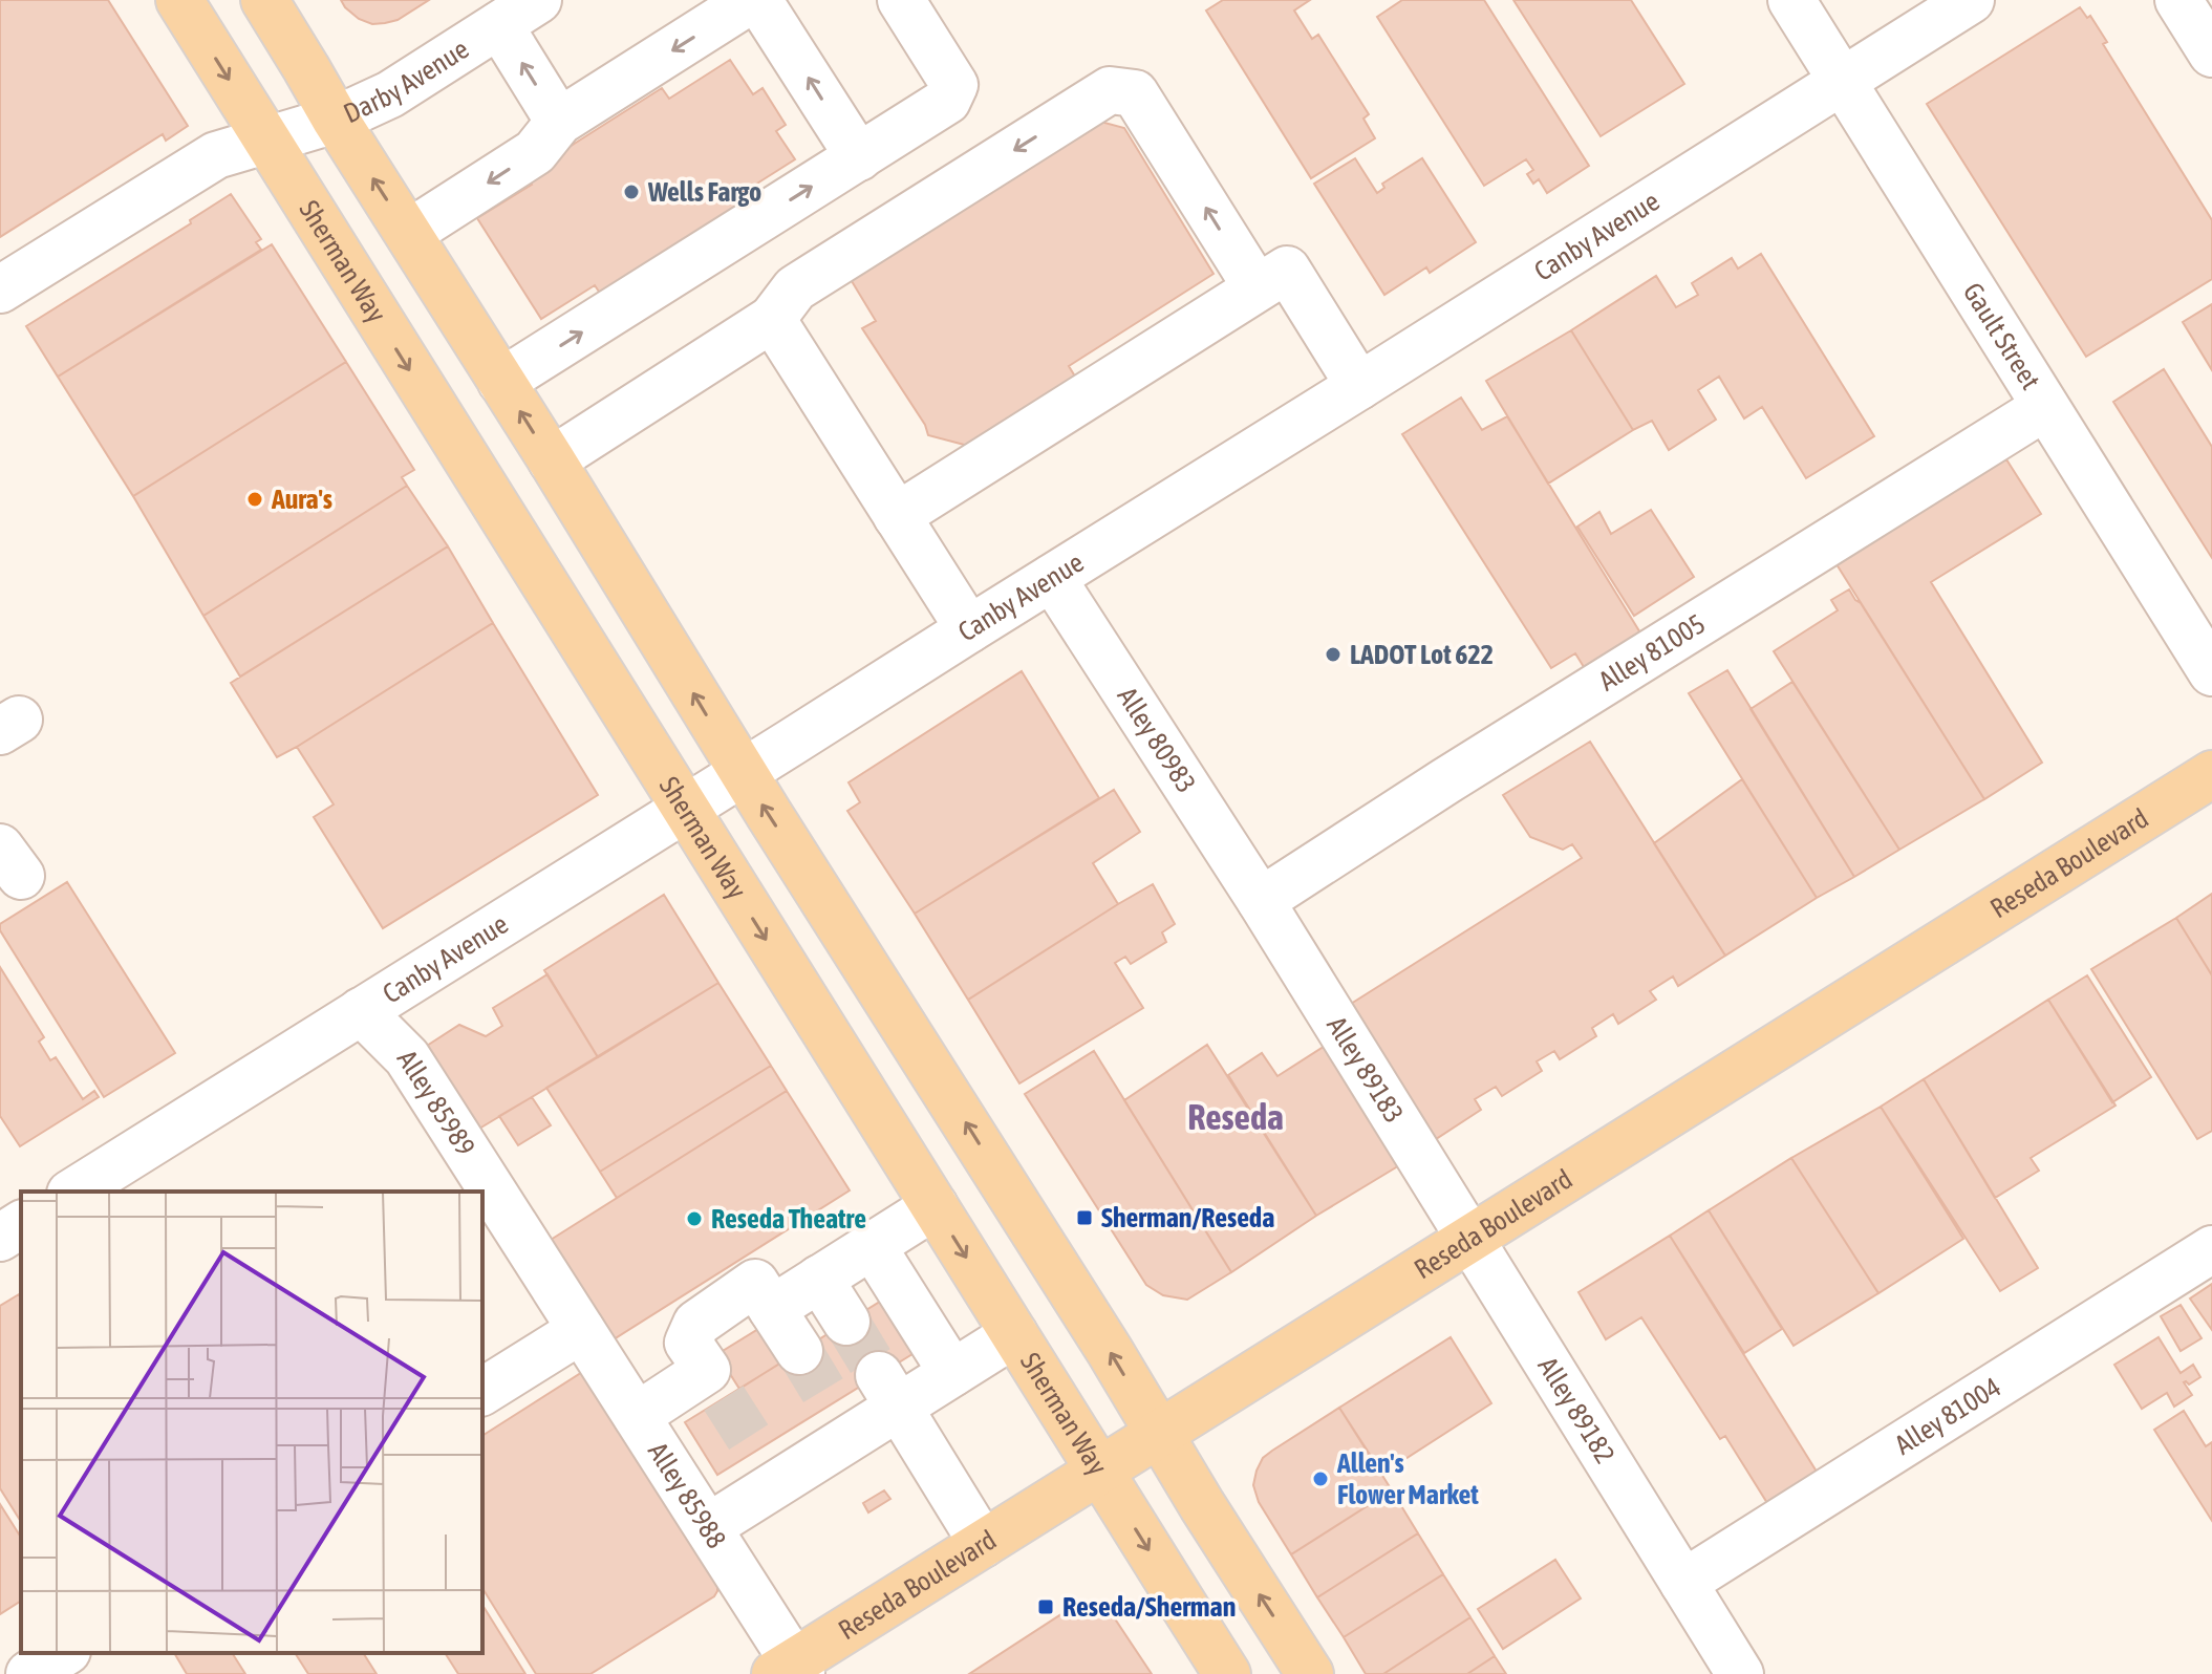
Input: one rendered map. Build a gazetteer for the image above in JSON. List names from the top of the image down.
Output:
{
  "streets": {
    "main road": ["Sherman Way", "Reseda Boulevard"],
    "street": [
      "Darby Avenue",
      "Canby Avenue",
      "Gault Street",
      "Alley 81005",
      "Alley 80983",
      "Alley 89183",
      "Alley 85989",
      "Alley 89182",
      "Alley 81004",
      "Alley 85988"
    ]
  },
  "crossings": [
    ["Darby Avenue", "Sherman Way"],
    ["Canby Avenue", "Sherman Way"],
    ["Canby Avenue", "Gault Street"],
    ["Canby Avenue", "Alley 80983"],
    ["Canby Avenue", "Alley 85989"],
    ["Sherman Way", "Reseda Boulevard"],
    ["Gault Street", "Alley 81005"],
    ["Alley 81005", "Alley 80983"],
    ["Alley 81005", "Alley 89183"],
    ["Alley 80983", "Alley 89183"],
    ["Reseda Boulevard", "Alley 89183"],
    ["Reseda Boulevard", "Alley 89182"],
    ["Reseda Boulevard", "Alley 85988"],
    ["Alley 89183", "Alley 89182"],
    ["Alley 85989", "Alley 85988"],
    ["Alley 89182", "Alley 81004"]
  ],
  "districts": ["Reseda"],
  "places": {
    "other": [
      "Wells Fargo",
      "Aura's",
      "LADOT Lot 622",
      "Reseda Theatre",
      "Allen's Flower Market"
    ],
    "transit": ["Sherman/Reseda", "Reseda/Sherman"]
  }
}
